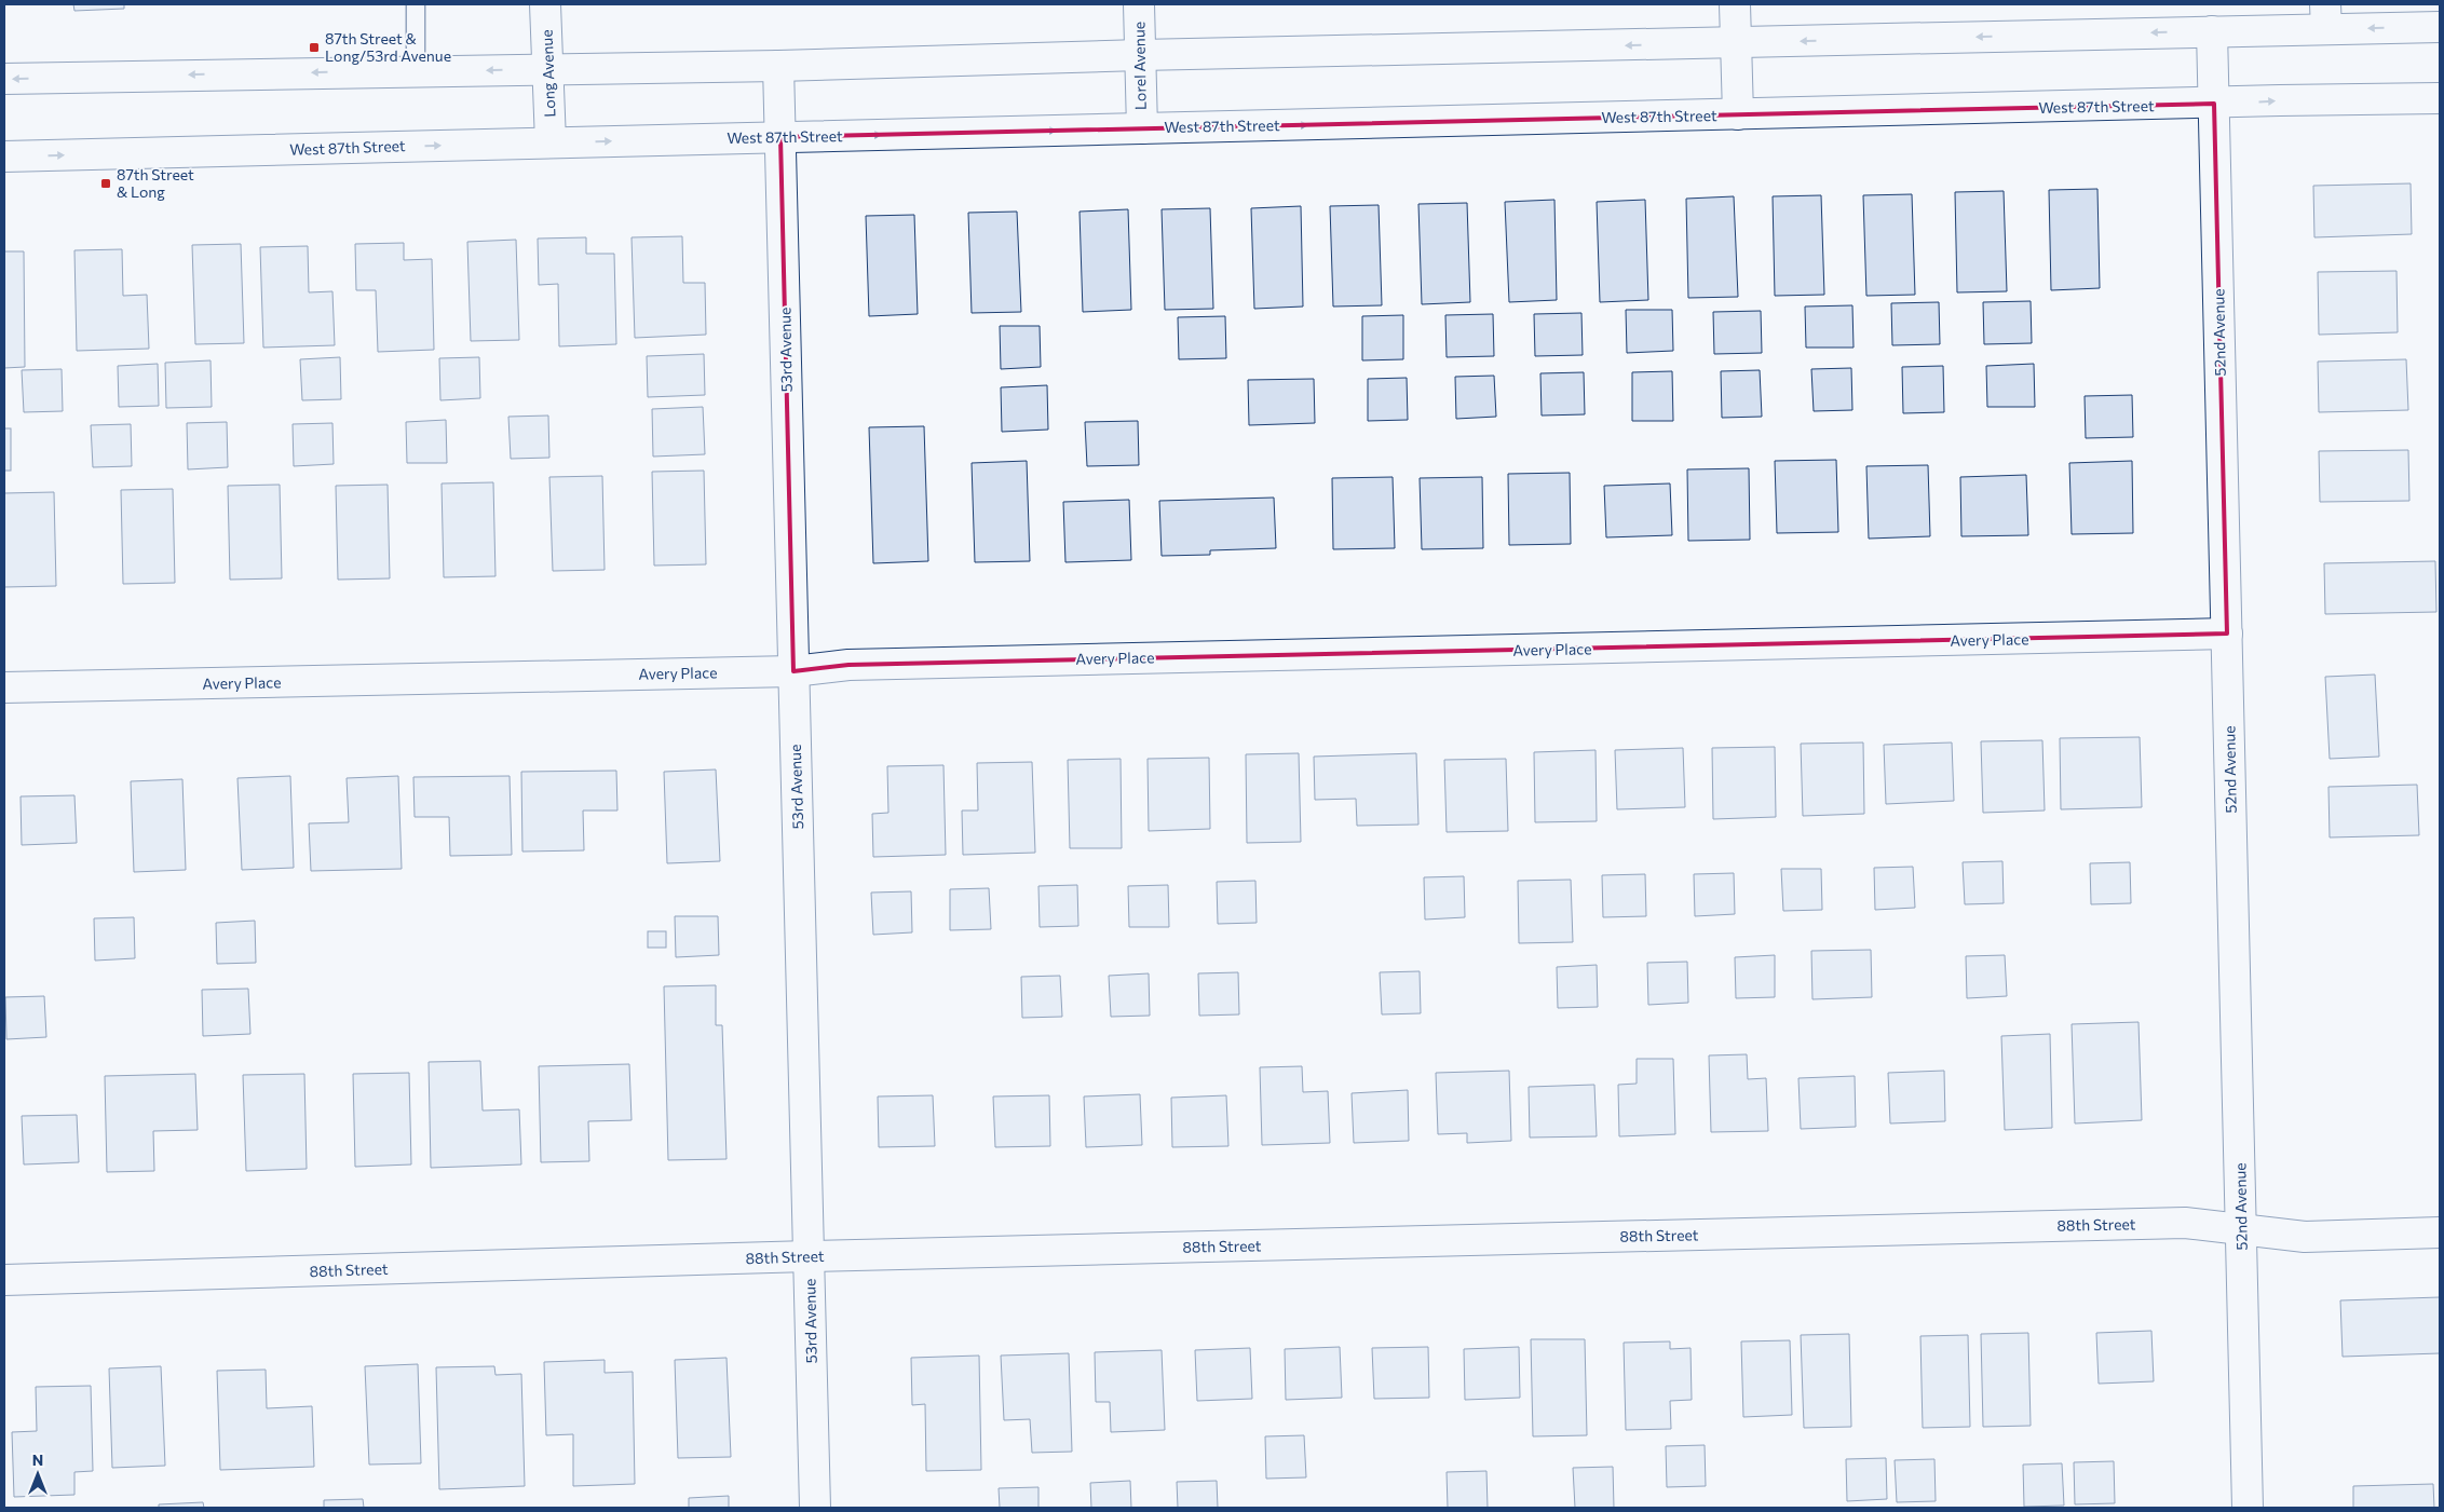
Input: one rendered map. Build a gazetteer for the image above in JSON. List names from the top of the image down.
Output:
{
  "streets": {
    "street": [
      "Lorel Avenue",
      "Long Avenue",
      "West 87th Street",
      "52nd Avenue",
      "53rd Avenue",
      "Avery Place",
      "88th Street"
    ]
  },
  "crossings": [
    ["Lorel Avenue", "West 87th Street"],
    ["Long Avenue", "West 87th Street"],
    ["West 87th Street", "52nd Avenue"],
    ["West 87th Street", "53rd Avenue"],
    ["52nd Avenue", "Avery Place"],
    ["52nd Avenue", "88th Street"],
    ["53rd Avenue", "Avery Place"],
    ["53rd Avenue", "88th Street"]
  ],
  "places": {
    "transit": ["87th Street & Long/53rd Avenue", "87th Street & Long"]
  },
  "north": "top"
}
